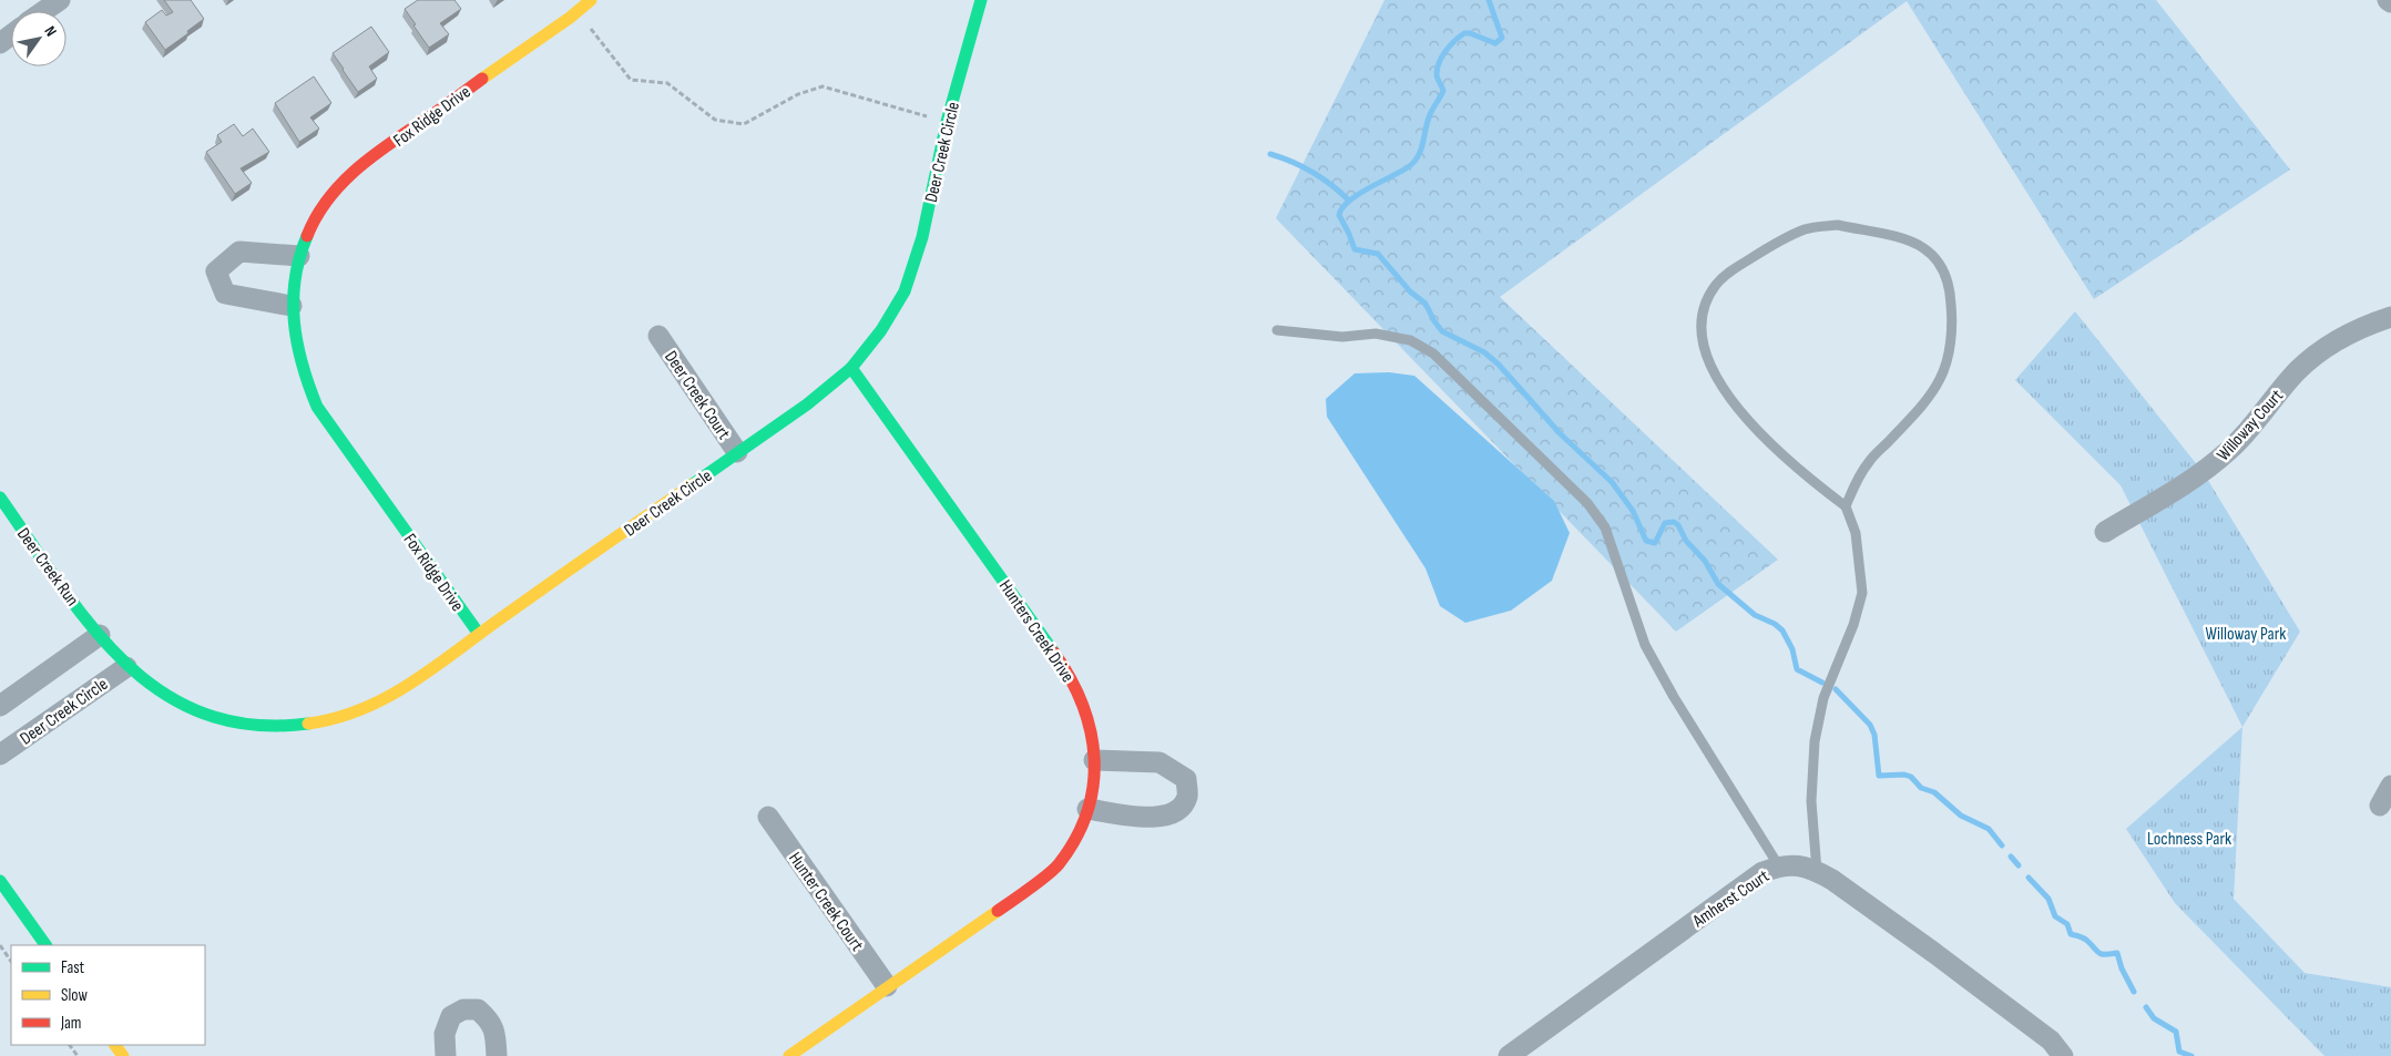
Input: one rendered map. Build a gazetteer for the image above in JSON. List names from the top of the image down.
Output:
{
  "streets": {
    "street": [
      "Fox Ridge Drive",
      "Deer Creek Circle",
      "Deer Creek Court",
      "Willoway Court",
      "Deer Creek Run",
      "Hunters Creek Drive",
      "Amherst Court",
      "Hunter Creek Court"
    ]
  },
  "crossings": [
    ["Fox Ridge Drive", "Deer Creek Circle"],
    ["Deer Creek Circle", "Deer Creek Court"],
    ["Deer Creek Circle", "Deer Creek Run"],
    ["Deer Creek Circle", "Hunters Creek Drive"],
    ["Hunters Creek Drive", "Hunter Creek Court"]
  ],
  "parks": ["Willoway Park", "Lochness Park"],
  "legend": ["Fast", "Slow", "Jam"],
  "north": "top right"
}
